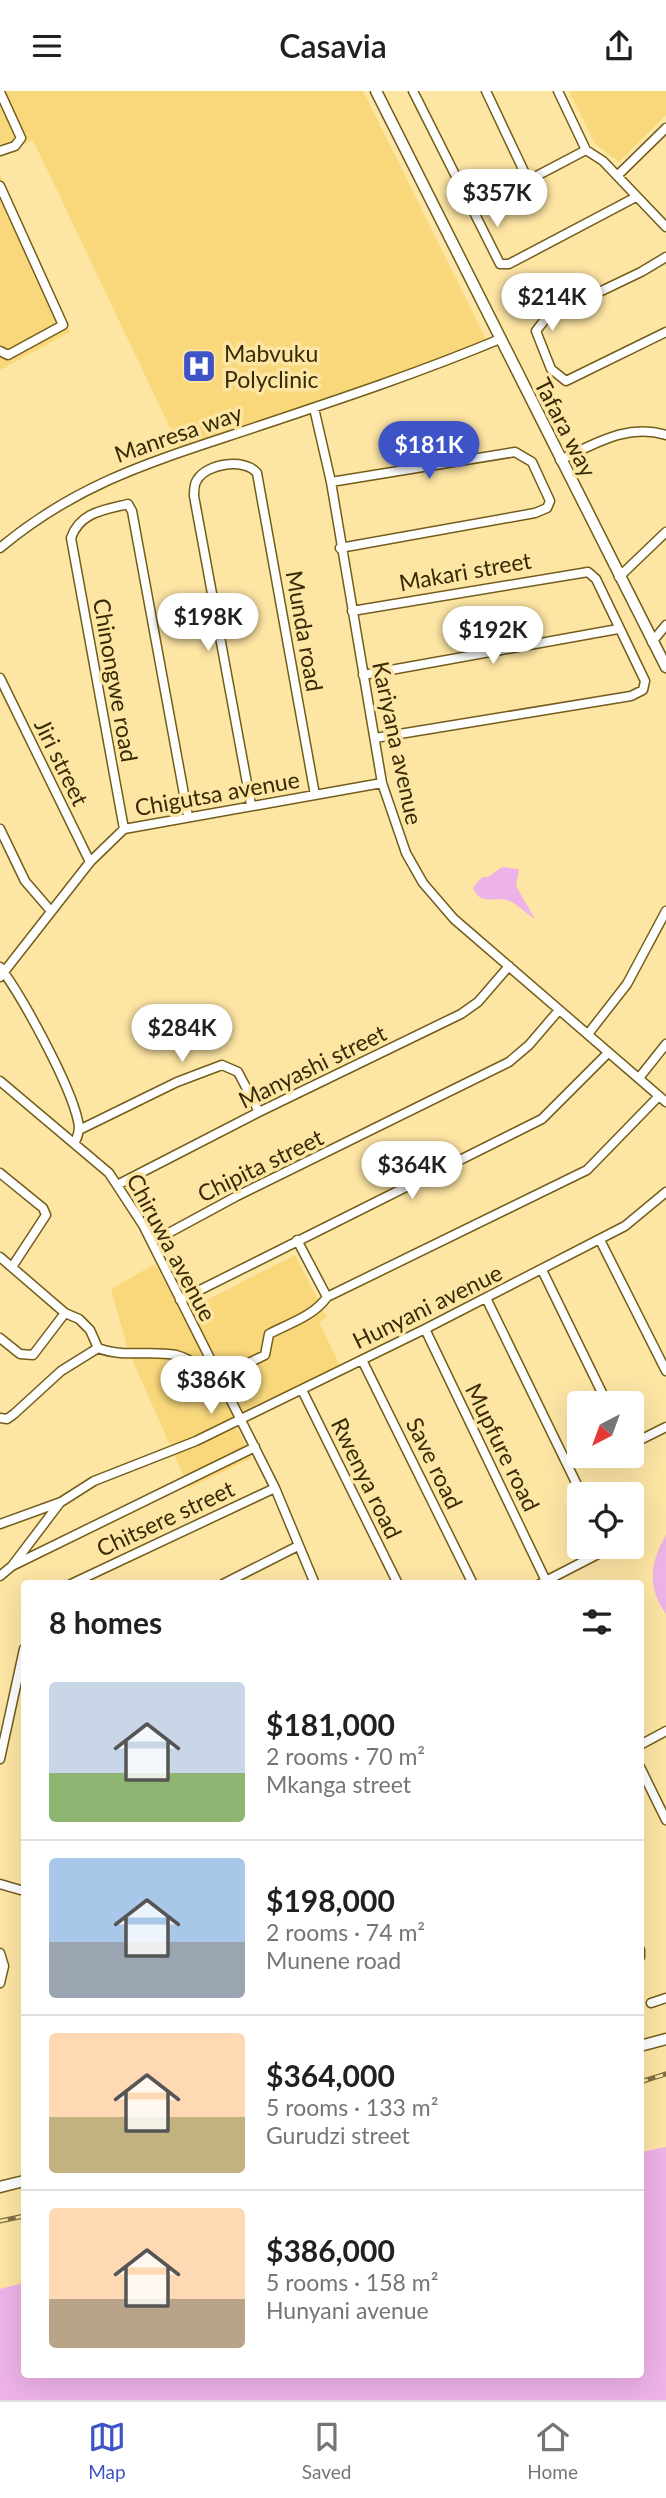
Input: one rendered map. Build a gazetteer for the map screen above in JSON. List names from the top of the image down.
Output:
{
  "streets": {
    "street": [
      "Tafara way",
      "Manresa way",
      "Makari street",
      "Munda road",
      "Chinongwe road",
      "Kariyana avenue",
      "Jiri street",
      "Chigutsa avenue",
      "Manyashi street",
      "Chipita street",
      "Chiruwa avenue",
      "Hunyani avenue",
      "Mupfure road",
      "Save road",
      "Rwenya road",
      "Chitsere street"
    ]
  },
  "crossings": [
    ["Tafara way", "Manresa way"],
    ["Manresa way", "Kariyana avenue"],
    ["Makari street", "Kariyana avenue"],
    ["Munda road", "Chigutsa avenue"],
    ["Chinongwe road", "Chigutsa avenue"],
    ["Kariyana avenue", "Chigutsa avenue"],
    ["Kariyana avenue", "Manyashi street"],
    ["Kariyana avenue", "Chipita street"],
    ["Jiri street", "Chigutsa avenue"],
    ["Manyashi street", "Chiruwa avenue"],
    ["Chipita street", "Chiruwa avenue"],
    ["Chiruwa avenue", "Hunyani avenue"],
    ["Chiruwa avenue", "Chitsere street"],
    ["Hunyani avenue", "Mupfure road"],
    ["Hunyani avenue", "Save road"],
    ["Hunyani avenue", "Rwenya road"]
  ],
  "places": {
    "hospital": ["Mabvuku Polyclinic"]
  },
  "north": "bottom left",
  "page": {
    "header": "Casavia",
    "price": [
      "$357K",
      "$214K",
      "$181K",
      "$198K",
      "$192K",
      "$284K",
      "$364K",
      "$386K"
    ],
    "heading": "8 homes",
    "list": [
      {
        "name": "$181,000",
        "note": "2 rooms · 70 m² · Mkanga street"
      },
      {
        "name": "$198,000",
        "note": "2 rooms · 74 m² · Munene road"
      },
      {
        "name": "$364,000",
        "note": "5 rooms · 133 m² · Gurudzi street"
      },
      {
        "name": "$386,000",
        "note": "5 rooms · 158 m² · Hunyani avenue"
      }
    ],
    "tabs": ["Map", "Saved", "Home"]
  }
}
